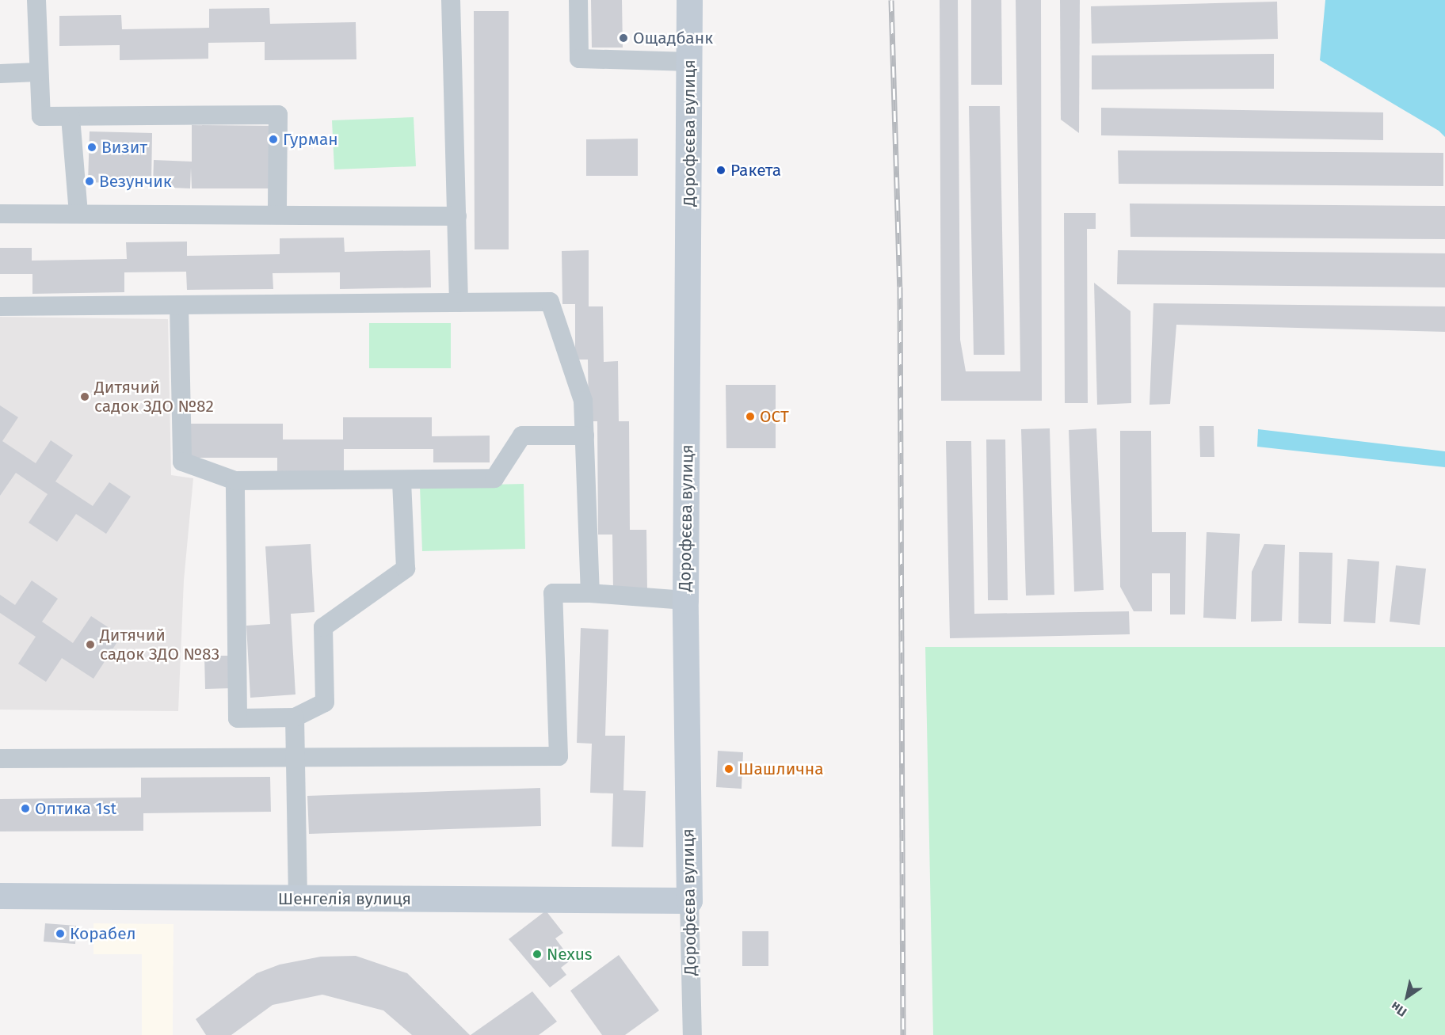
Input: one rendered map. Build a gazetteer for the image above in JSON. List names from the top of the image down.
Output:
{
  "streets": {
    "street": ["Дорофєєва вулиця", "Шенгелія вулиця"]
  },
  "crossings": [
    ["Дорофєєва вулиця", "Шенгелія вулиця"]
  ],
  "places": [
    "Ощадбанк",
    "Гурман",
    "Визит",
    "Ракета",
    "Везунчик",
    "Дитячий садок ЗДО №82",
    "ОСТ",
    "Дитячий садок ЗДО №83",
    "Шашлична",
    "Оптика 1st",
    "Корабел",
    "Nexus"
  ],
  "north": "bottom left"
}
